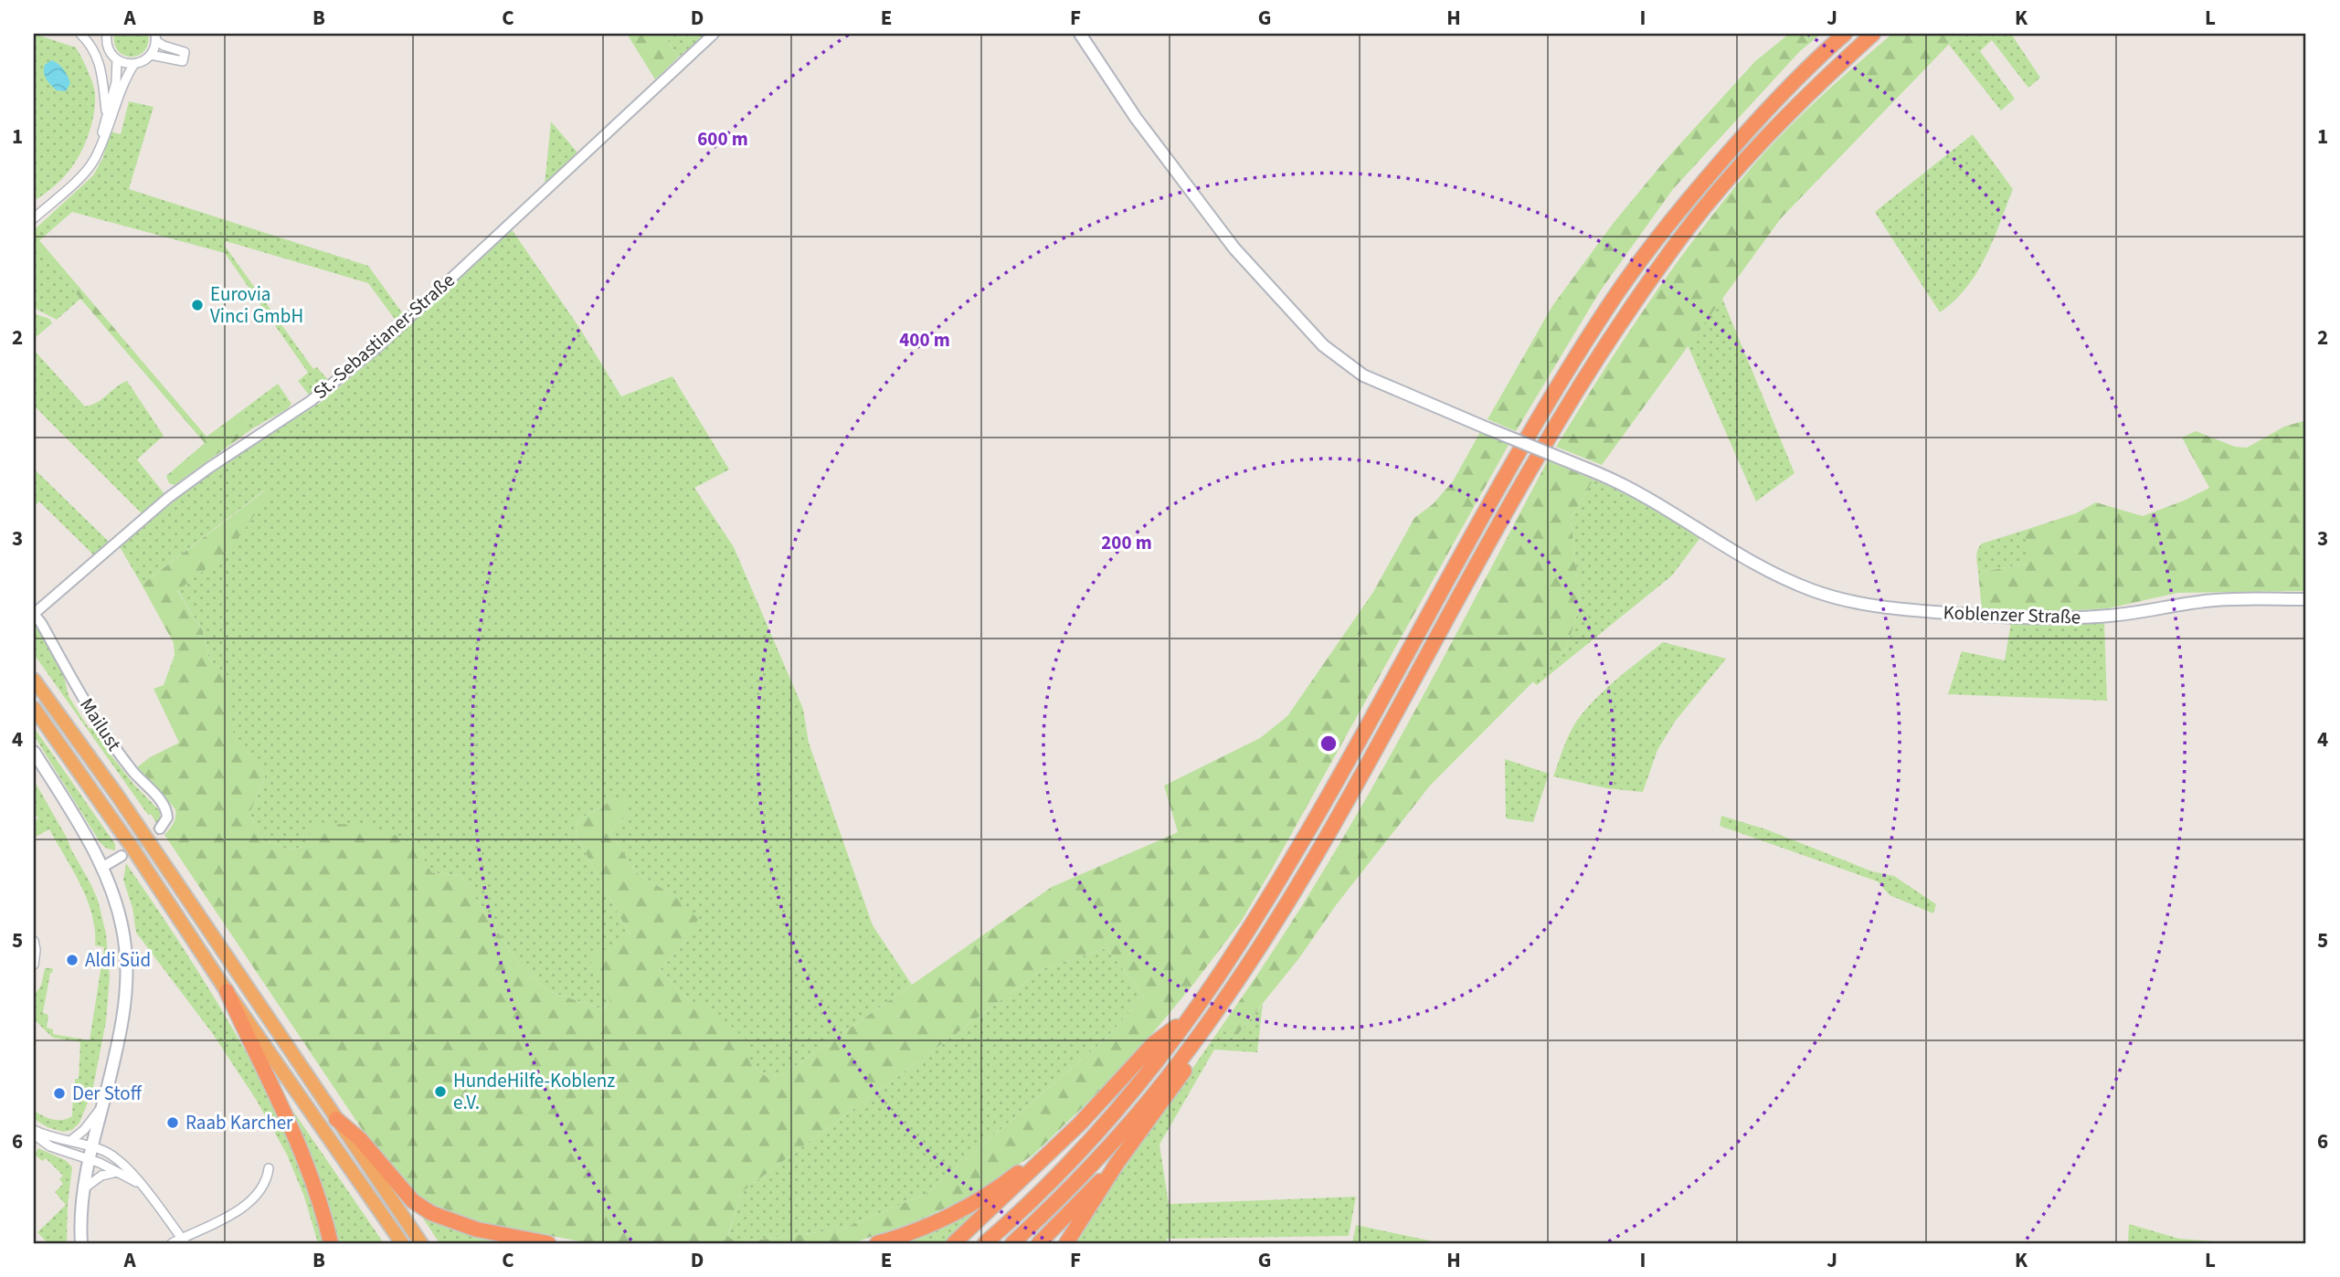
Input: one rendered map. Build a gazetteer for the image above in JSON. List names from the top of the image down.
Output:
{
  "streets": {
    "main road": ["Koblenzer Straße"],
    "street": ["St.-Sebastianer-Straße", "Mailust"]
  },
  "crossings": [
    ["St.-Sebastianer-Straße", "Mailust"]
  ],
  "places": [
    "Eurovia Vinci GmbH",
    "Aldi Süd",
    "HundeHilfe-Koblenz e.V.",
    "Der Stoff",
    "Raab Karcher"
  ],
  "grid": {
    "columns": [
      "A",
      "B",
      "C",
      "D",
      "E",
      "F",
      "G",
      "H",
      "I",
      "J",
      "K",
      "L"
    ],
    "rows": [
      "1",
      "2",
      "3",
      "4",
      "5",
      "6"
    ]
  },
  "rings": ["600 m", "400 m", "200 m"]
}
